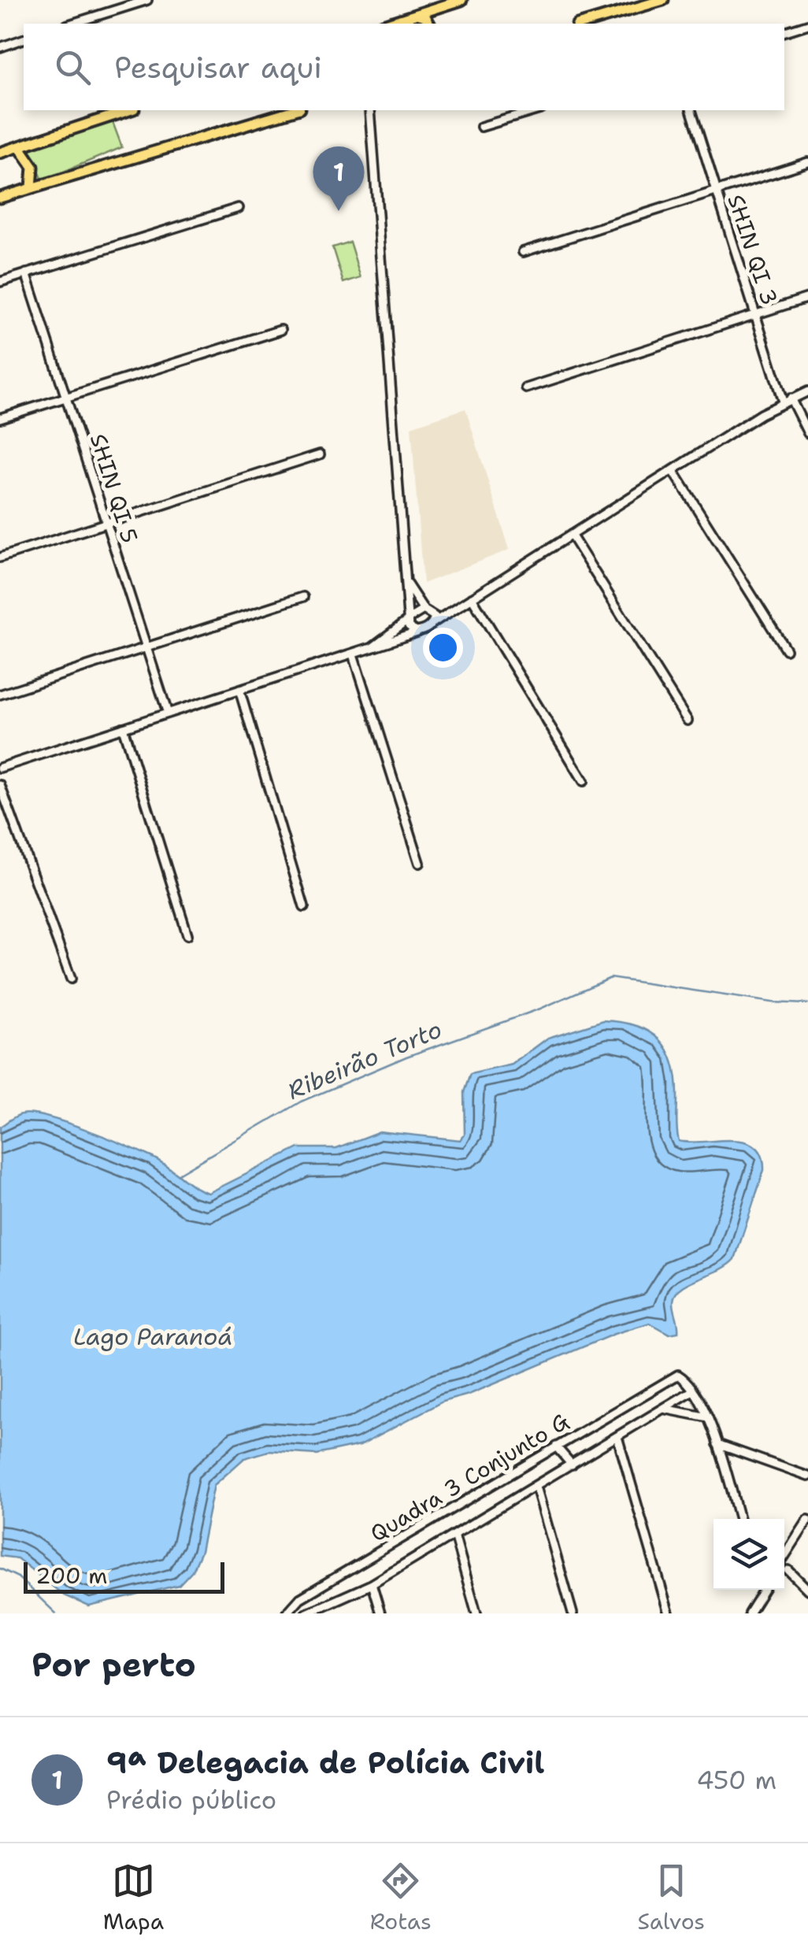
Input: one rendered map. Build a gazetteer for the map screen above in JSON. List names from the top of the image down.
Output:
{
  "streets": {
    "street": ["SHIN QI 3", "SHIN QI 5", "Quadra 3 Conjunto G"]
  },
  "water": ["Ribeirão Torto", "Lago Paranoá"],
  "scale_bar": "200 m",
  "page": {
    "search": "Pesquisar aqui",
    "pins": "1",
    "scale": "200 m",
    "heading": "Por perto",
    "list": [
      {
        "mark": "1",
        "name": "9ª Delegacia de Polícia Civil",
        "note": "Prédio público",
        "value": "450 m"
      }
    ],
    "nav": ["Mapa", "Rotas", "Salvos"]
  }
}
